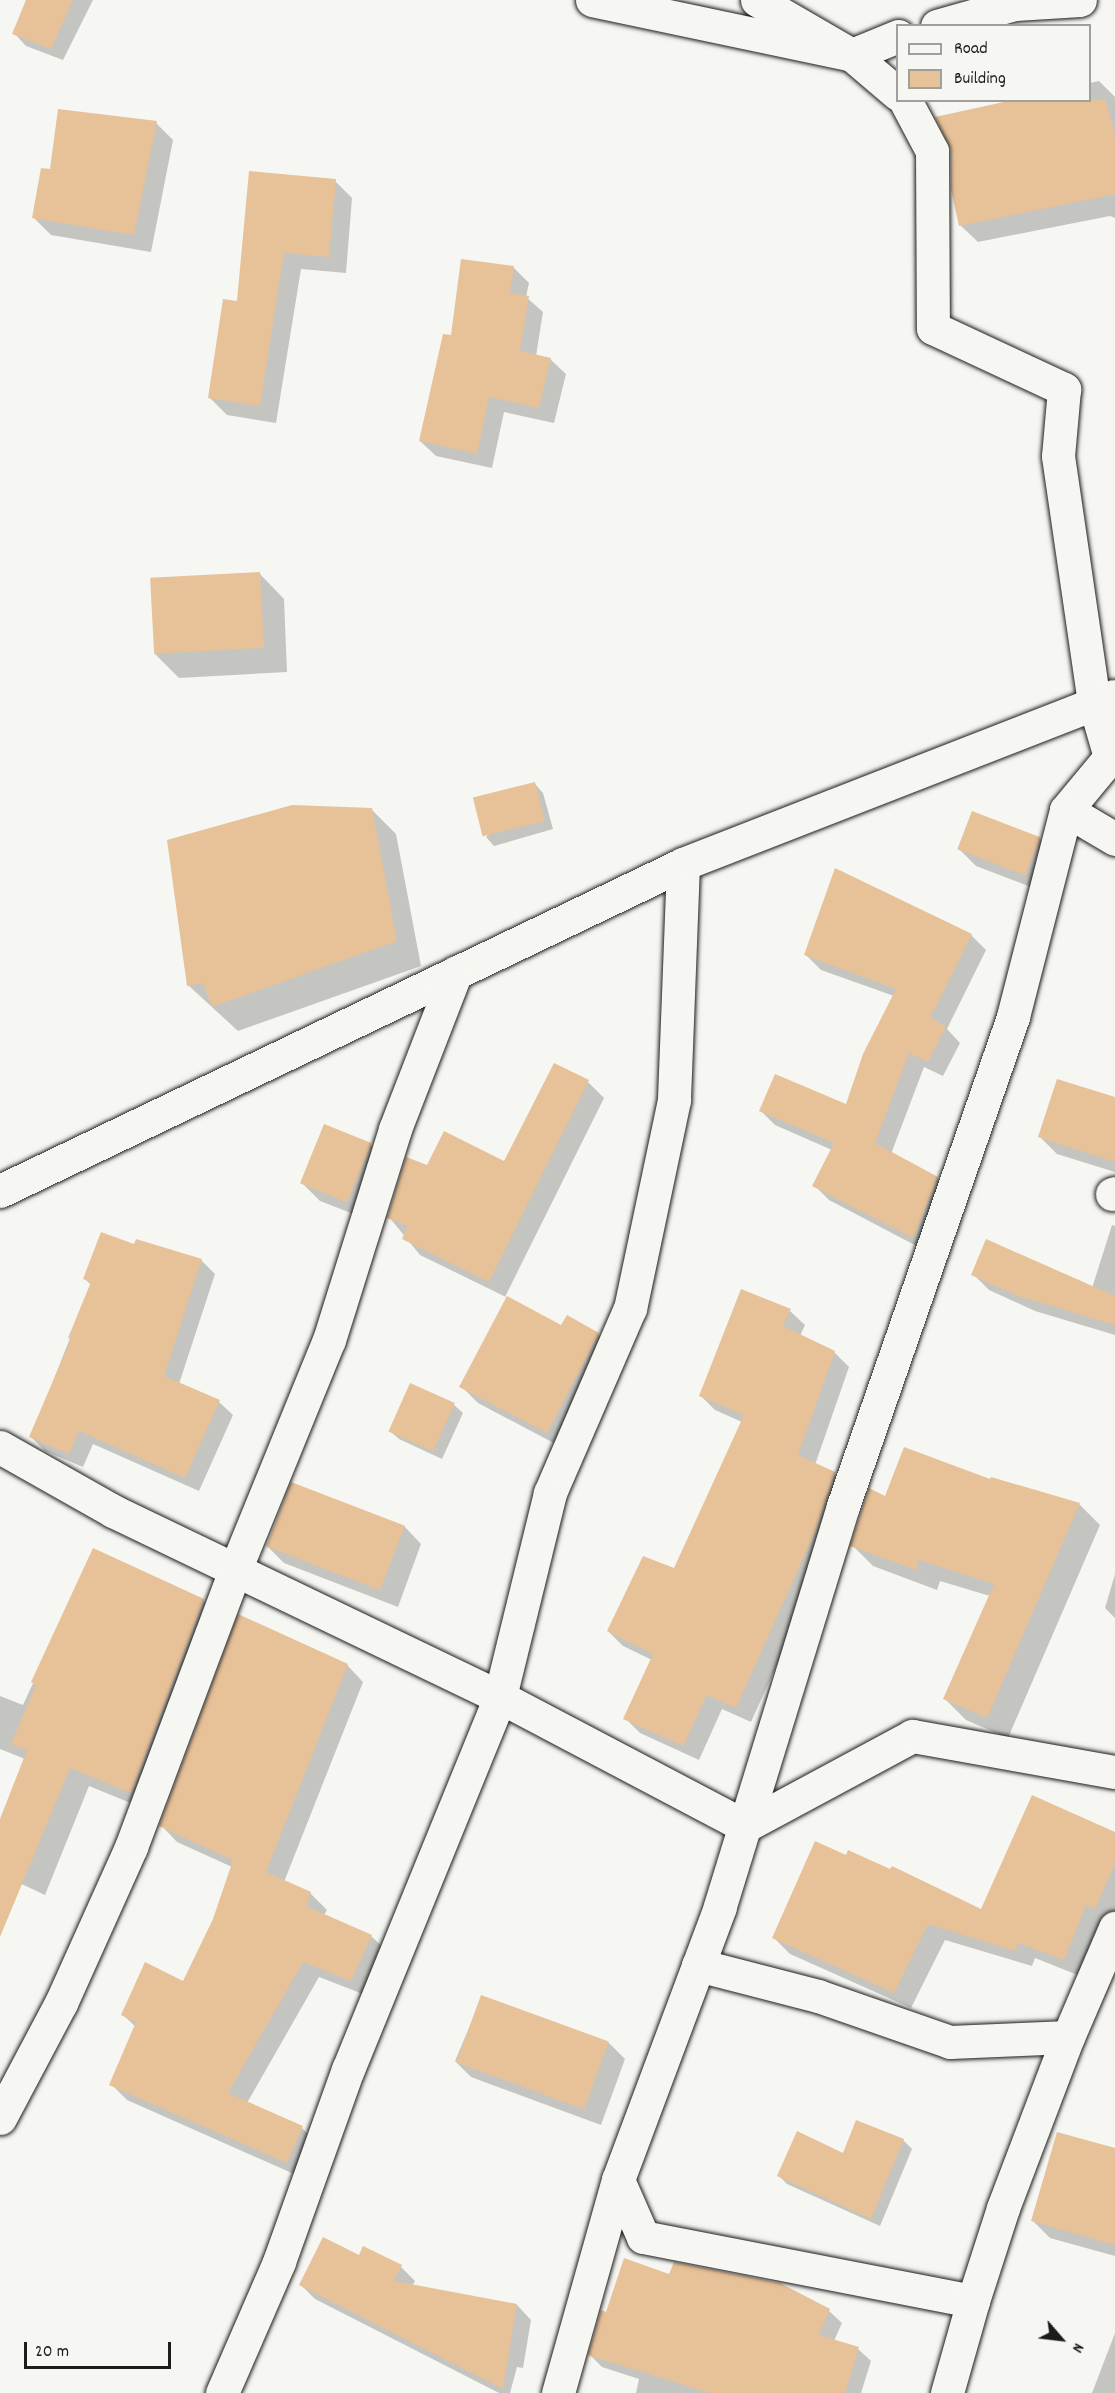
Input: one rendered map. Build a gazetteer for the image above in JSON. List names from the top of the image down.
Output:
{
  "legend": ["Road", "Building"],
  "scale_bar": "20 m",
  "north": "bottom right"
}
